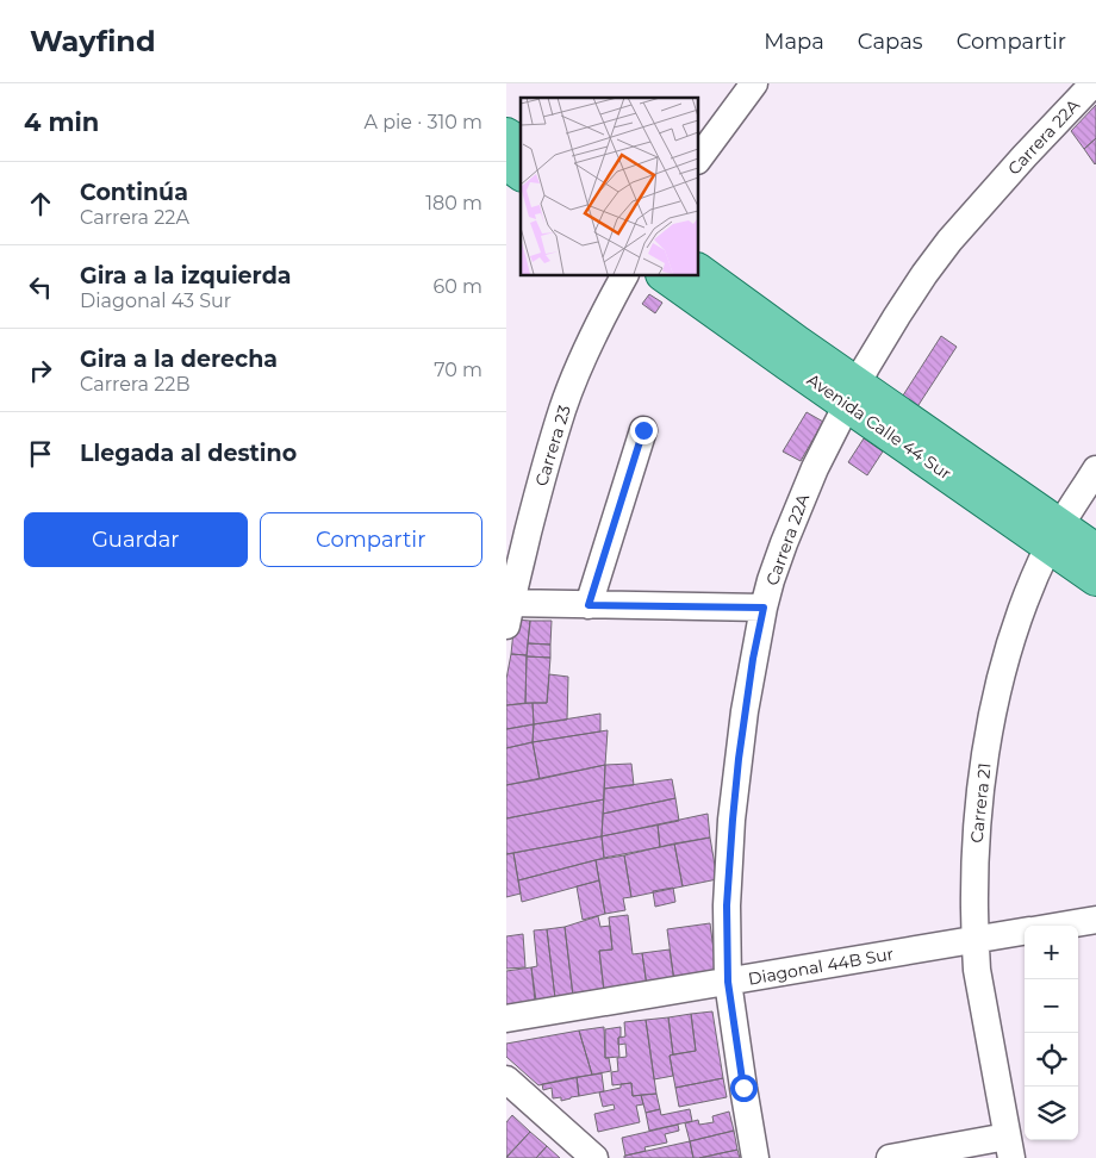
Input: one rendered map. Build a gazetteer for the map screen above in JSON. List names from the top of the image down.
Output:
{
  "streets": {
    "main road": ["Avenida Calle 44 Sur"],
    "street": [
      "Carrera 22A",
      "Carrera 23",
      "Carrera 21",
      "Diagonal 44B Sur"
    ]
  },
  "crossings": [
    ["Carrera 22A", "Avenida Calle 44 Sur"],
    ["Carrera 22A", "Diagonal 44B Sur"],
    ["Avenida Calle 44 Sur", "Carrera 21"],
    ["Carrera 21", "Diagonal 44B Sur"]
  ],
  "page": {
    "header": "Wayfind",
    "nav": ["Mapa", "Capas", "Compartir"],
    "heading": ["4 min", "A pie · 310 m"],
    "list": [
      ["Continúa", "Carrera 22A", "180 m"],
      ["Gira a la izquierda", "Diagonal 43 Sur", "60 m"],
      ["Gira a la derecha", "Carrera 22B", "70 m"],
      "Llegada al destino"
    ],
    "buttons": ["Guardar", "Compartir"],
    "map_buttons": ["+", "−"]
  }
}
